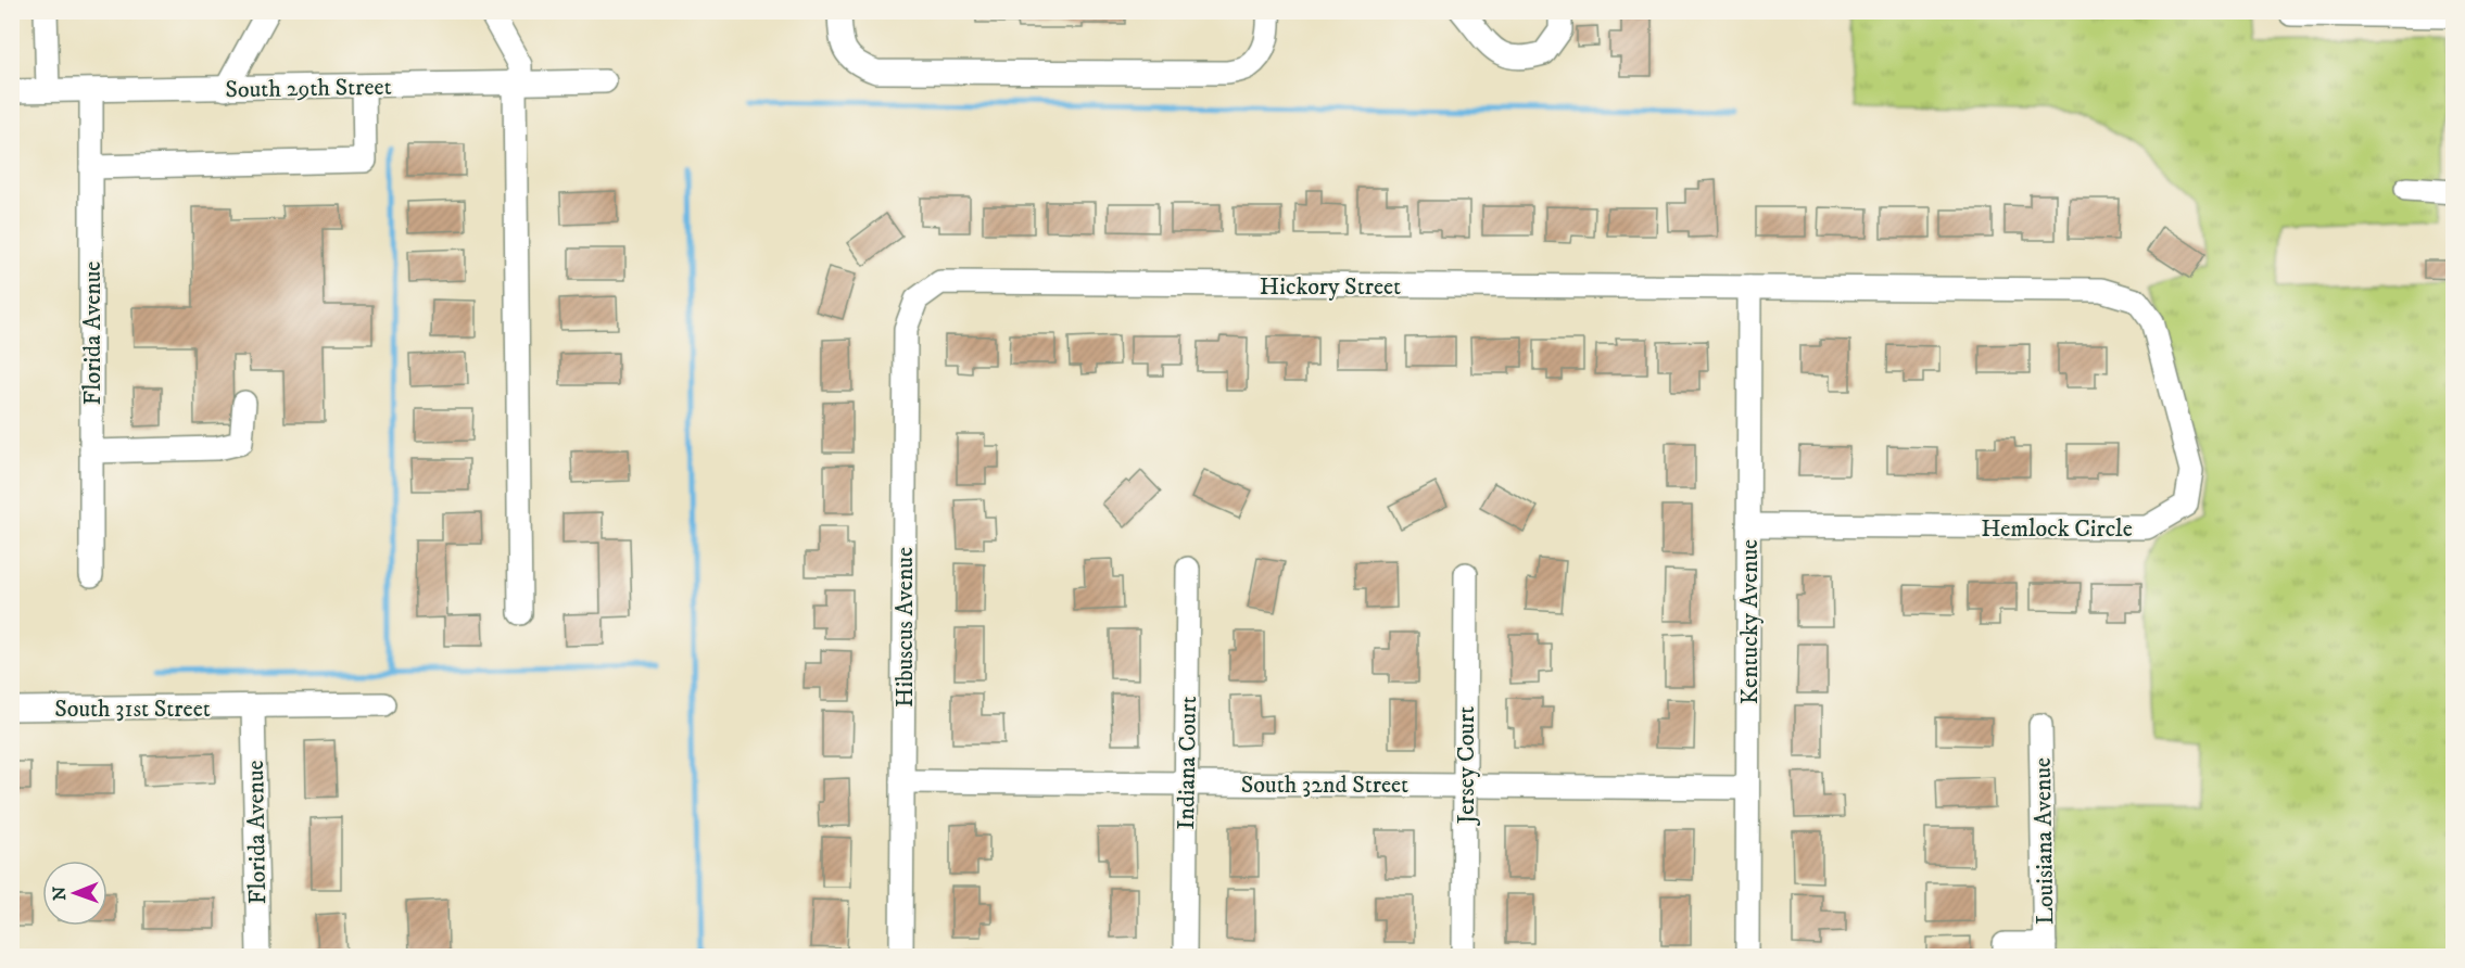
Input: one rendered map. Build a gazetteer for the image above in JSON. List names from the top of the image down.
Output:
{
  "streets": {
    "street": [
      "South 29th Street",
      "Hickory Street",
      "Florida Avenue",
      "Hemlock Circle",
      "Kentucky Avenue",
      "Hibuscus Avenue",
      "South 31st Street",
      "Indiana Court",
      "Jersey Court",
      "South 32nd Street",
      "Louisiana Avenue"
    ]
  },
  "crossings": [
    ["South 29th Street", "Florida Avenue"],
    ["Hickory Street", "Hemlock Circle"],
    ["Hickory Street", "Kentucky Avenue"],
    ["Hickory Street", "Hibuscus Avenue"],
    ["Florida Avenue", "South 31st Street"],
    ["Hemlock Circle", "Kentucky Avenue"],
    ["Kentucky Avenue", "South 32nd Street"],
    ["Hibuscus Avenue", "South 32nd Street"],
    ["Indiana Court", "South 32nd Street"],
    ["Jersey Court", "South 32nd Street"]
  ],
  "north": "left"
}
